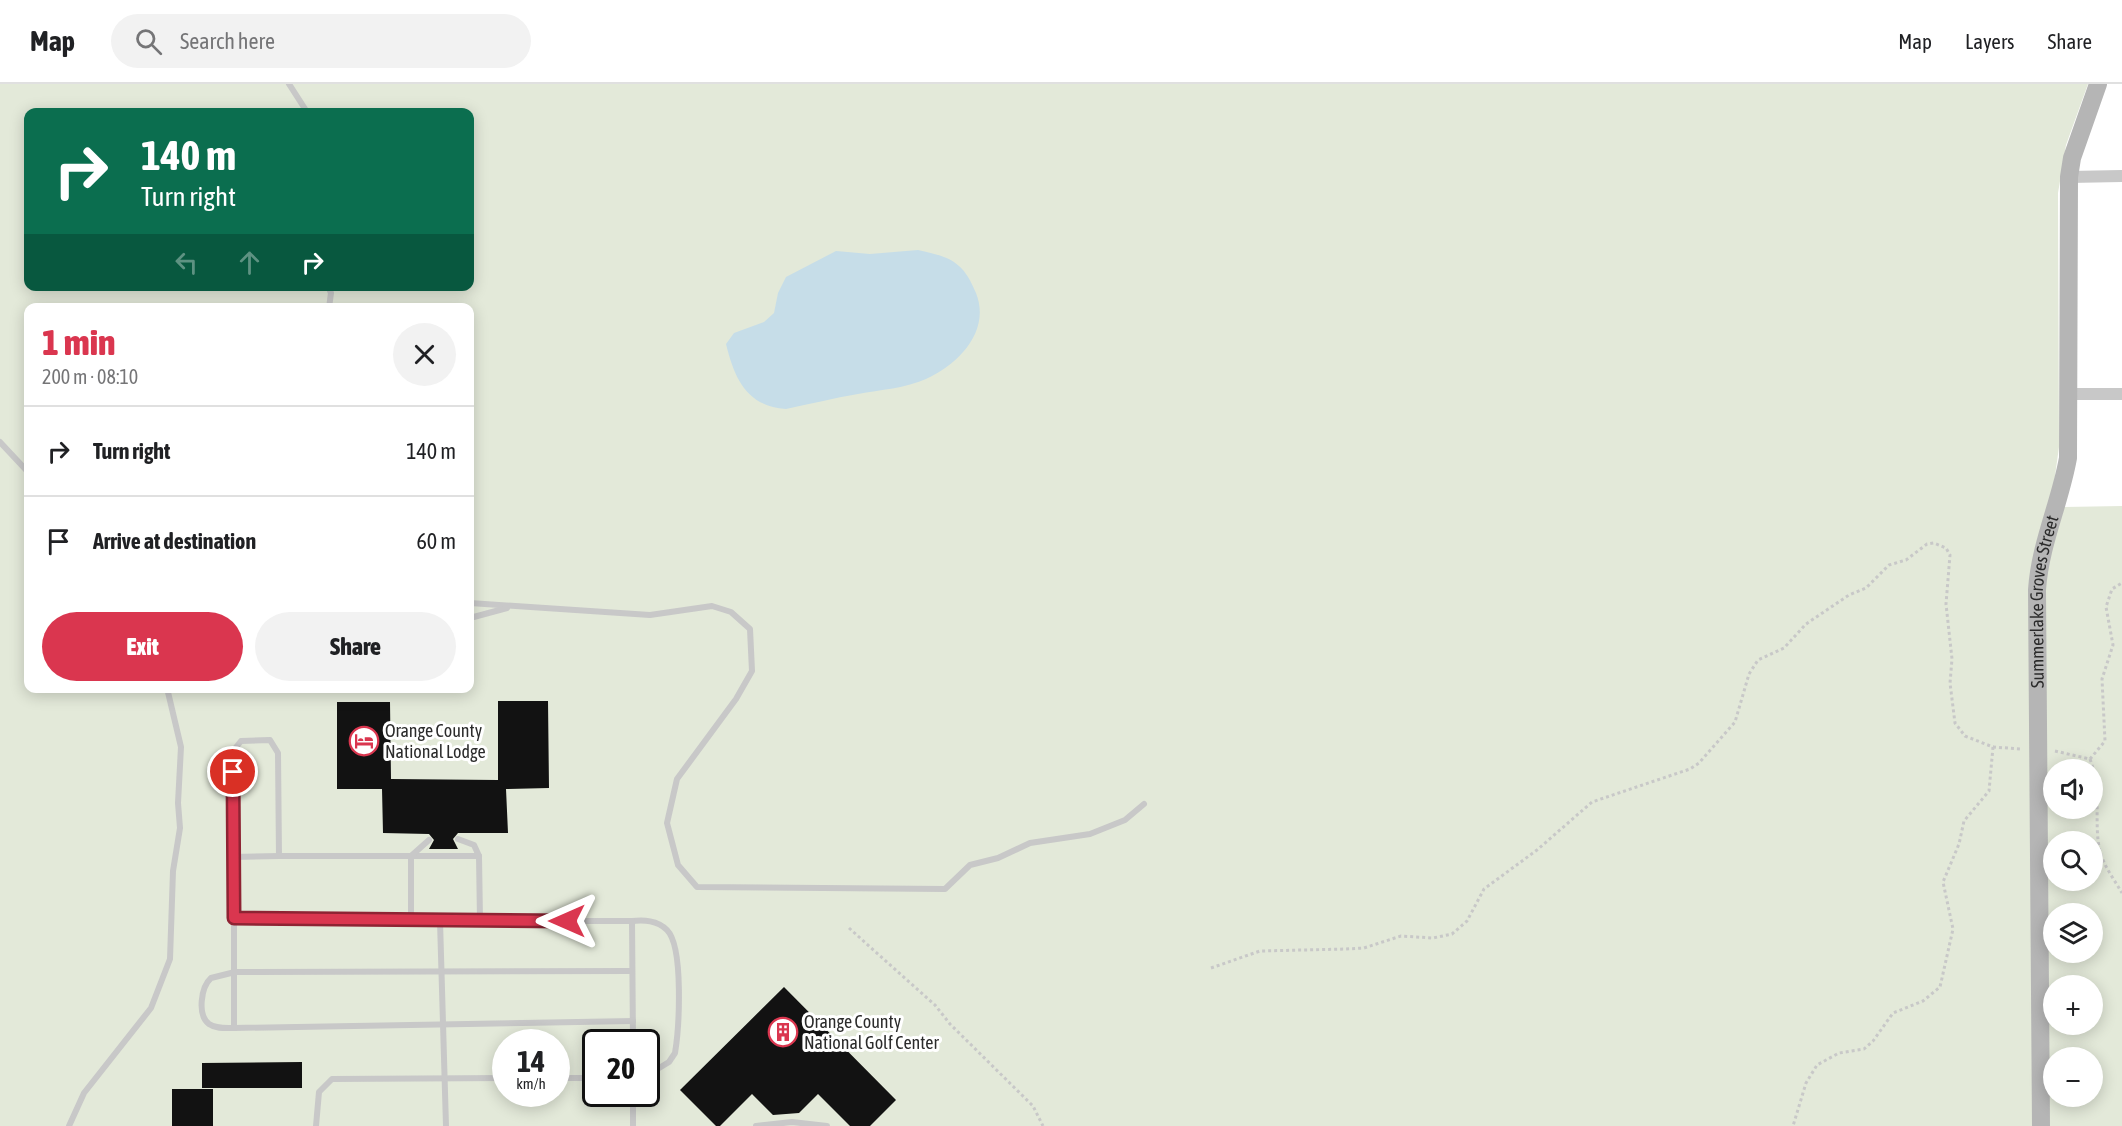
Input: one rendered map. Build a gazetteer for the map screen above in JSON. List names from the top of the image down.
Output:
{
  "streets": {
    "street": ["Summerlake Groves Street"]
  },
  "places": {
    "hotel": ["Orange County National Lodge"],
    "building": ["Orange County National Golf Center"]
  },
  "page": {
    "header": "Map",
    "search": "Search here",
    "nav": ["Map", "Layers", "Share"],
    "turn": ["140 m", "Turn right"],
    "heading": ["1 min", "200 m · 08:10"],
    "list": [
      {
        "name": "Turn right",
        "value": "140 m"
      },
      {
        "name": "Arrive at destination",
        "value": "60 m"
      }
    ],
    "buttons": ["Exit", "Share"],
    "map_buttons": ["+", "−"],
    "speed": "14 km/h",
    "limit": "20"
  }
}
